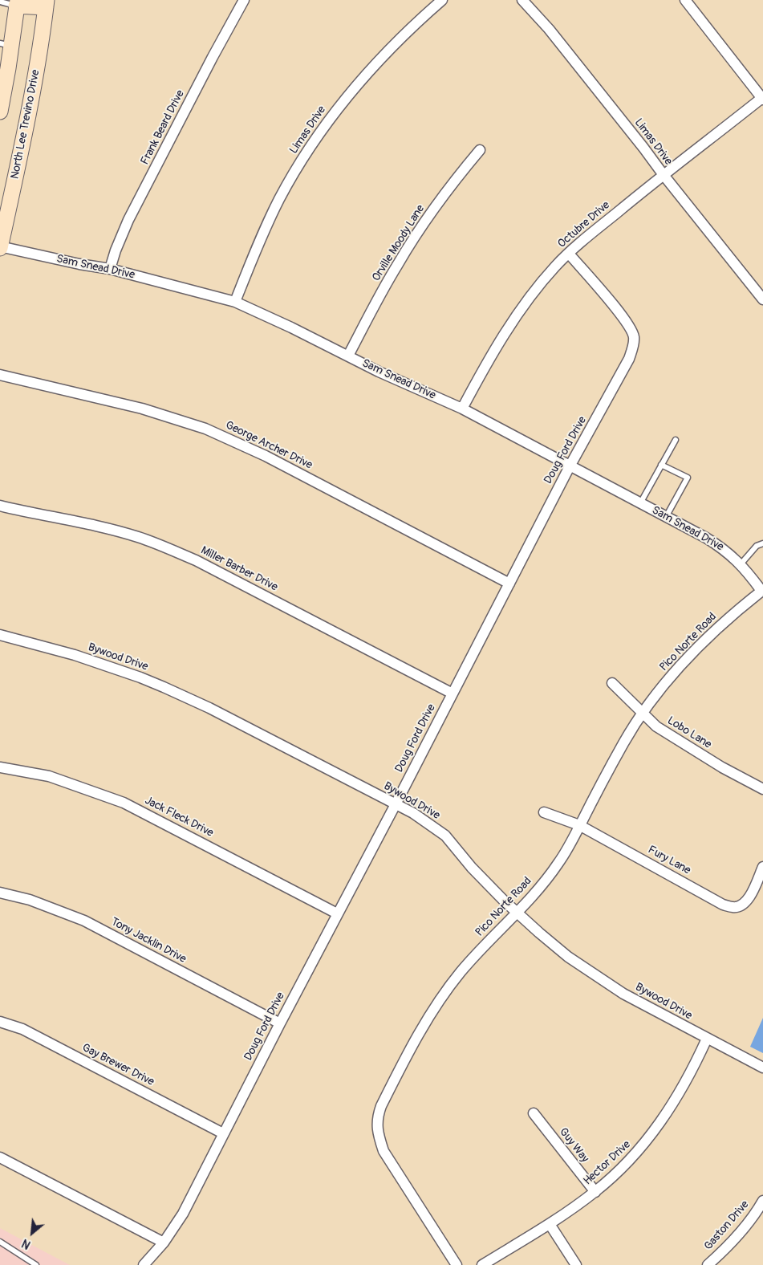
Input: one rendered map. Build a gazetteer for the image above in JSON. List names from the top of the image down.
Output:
{
  "streets": {
    "main road": ["North Lee Trevino Drive"],
    "street": [
      "Frank Beard Drive",
      "Limas Drive",
      "Octubre Drive",
      "Orville Moody Lane",
      "Sam Snead Drive",
      "George Archer Drive",
      "Doug Ford Drive",
      "Miller Barber Drive",
      "Pico Norte Road",
      "Bywood Drive",
      "Lobo Lane",
      "Jack Fleck Drive",
      "Fury Lane",
      "Tony Jacklin Drive",
      "Gay Brewer Drive",
      "Guy Way",
      "Hector Drive",
      "Gaston Drive"
    ]
  },
  "crossings": [
    ["North Lee Trevino Drive", "Sam Snead Drive"],
    ["Frank Beard Drive", "Sam Snead Drive"],
    ["Limas Drive", "Octubre Drive"],
    ["Limas Drive", "Sam Snead Drive"],
    ["Octubre Drive", "Sam Snead Drive"],
    ["Octubre Drive", "Doug Ford Drive"],
    ["Orville Moody Lane", "Sam Snead Drive"],
    ["Sam Snead Drive", "Doug Ford Drive"],
    ["Sam Snead Drive", "Pico Norte Road"],
    ["George Archer Drive", "Doug Ford Drive"],
    ["Doug Ford Drive", "Miller Barber Drive"],
    ["Doug Ford Drive", "Bywood Drive"],
    ["Doug Ford Drive", "Jack Fleck Drive"],
    ["Doug Ford Drive", "Tony Jacklin Drive"],
    ["Doug Ford Drive", "Gay Brewer Drive"],
    ["Pico Norte Road", "Bywood Drive"],
    ["Pico Norte Road", "Lobo Lane"],
    ["Pico Norte Road", "Fury Lane"],
    ["Bywood Drive", "Hector Drive"],
    ["Guy Way", "Hector Drive"]
  ],
  "north": "bottom left"
}
